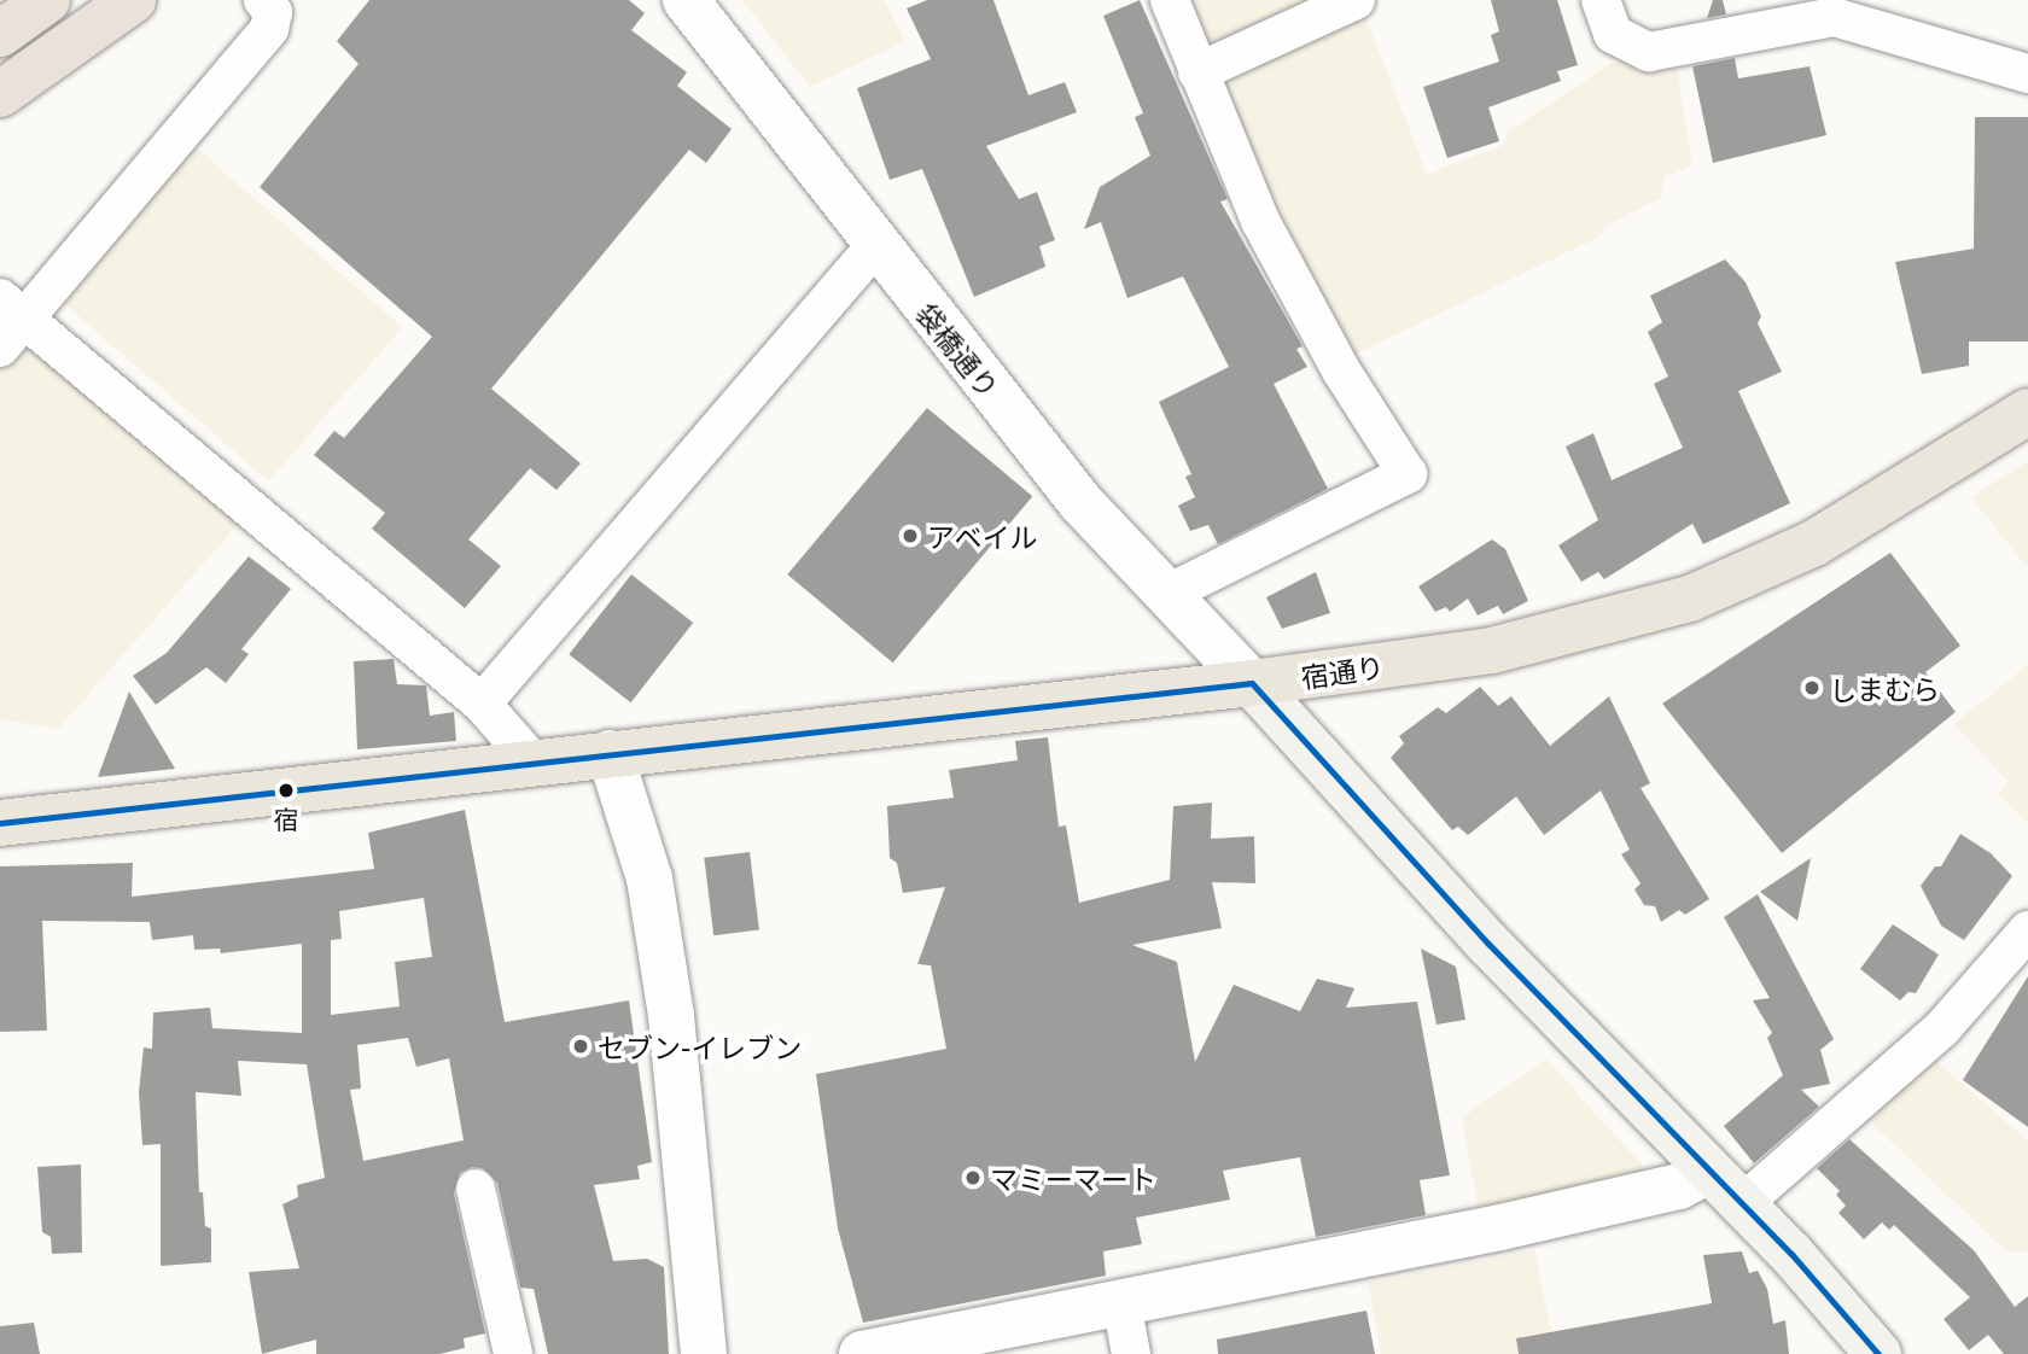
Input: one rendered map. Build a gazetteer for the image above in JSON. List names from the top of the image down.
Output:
{
  "streets": {
    "main road": ["宿通り"],
    "street": ["袋橋通り"]
  },
  "crossings": [
    ["袋橋通り", "宿通り"]
  ],
  "places": [
    "アベイル",
    "しまむら",
    "宿",
    "セブン-イレブン",
    "マミーマート"
  ]
}
